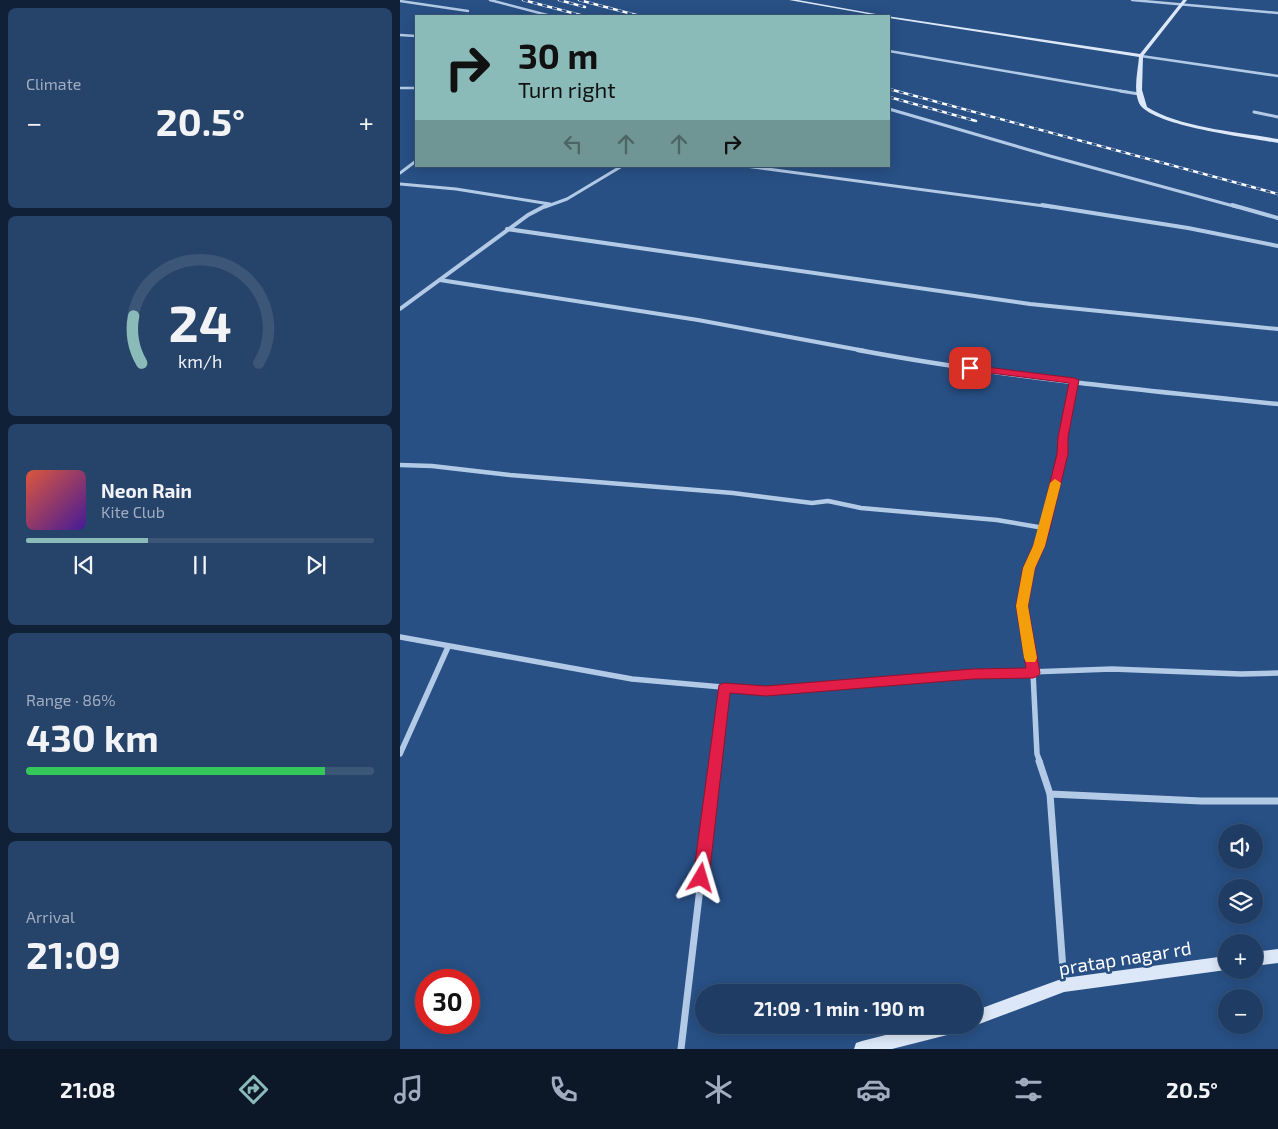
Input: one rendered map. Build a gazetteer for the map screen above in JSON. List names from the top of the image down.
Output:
{
  "streets": {
    "street": ["pratap nagar rd"]
  },
  "page": {
    "tile": [
      "Climate",
      ["Range · 86%", "430 km"],
      ["Arrival", "21:09"]
    ],
    "turn": ["30 m", "Turn right"],
    "heat": ["−", "20.5°", "+"],
    "song": ["Neon Rain", "Kite Club"],
    "map_buttons": ["+", "−"],
    "limit": "30",
    "trip": "21:09 · 1 min · 190 m",
    "tabs": ["21:08", "20.5°"],
    "gauge": ["24", "km/h"]
  }
}
